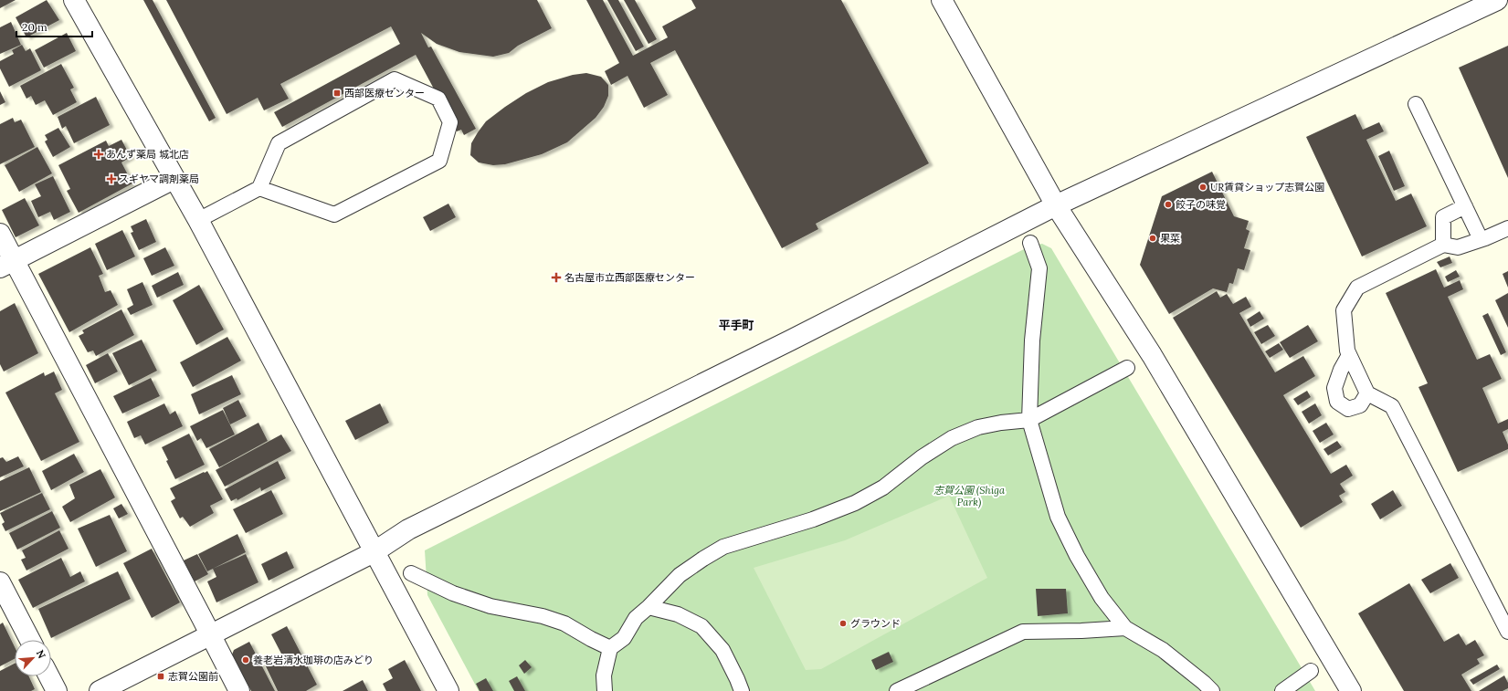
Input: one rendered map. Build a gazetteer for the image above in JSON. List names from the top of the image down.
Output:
{
  "districts": ["平手町"],
  "parks": ["志賀公園 (Shiga Park)"],
  "places": {
    "transit": ["西部医療センター", "志賀公園前"],
    "health": ["あんず薬局 城北店", "スギヤマ調剤薬局", "名古屋市立西部医療センター"],
    "other": [
      "UR賃貸ショップ志賀公園",
      "餃子の味覚",
      "果菜",
      "グラウンド",
      "養老岩清水珈琲の店みどり"
    ]
  },
  "scale_bar": "20 m",
  "north": "top right"
}
